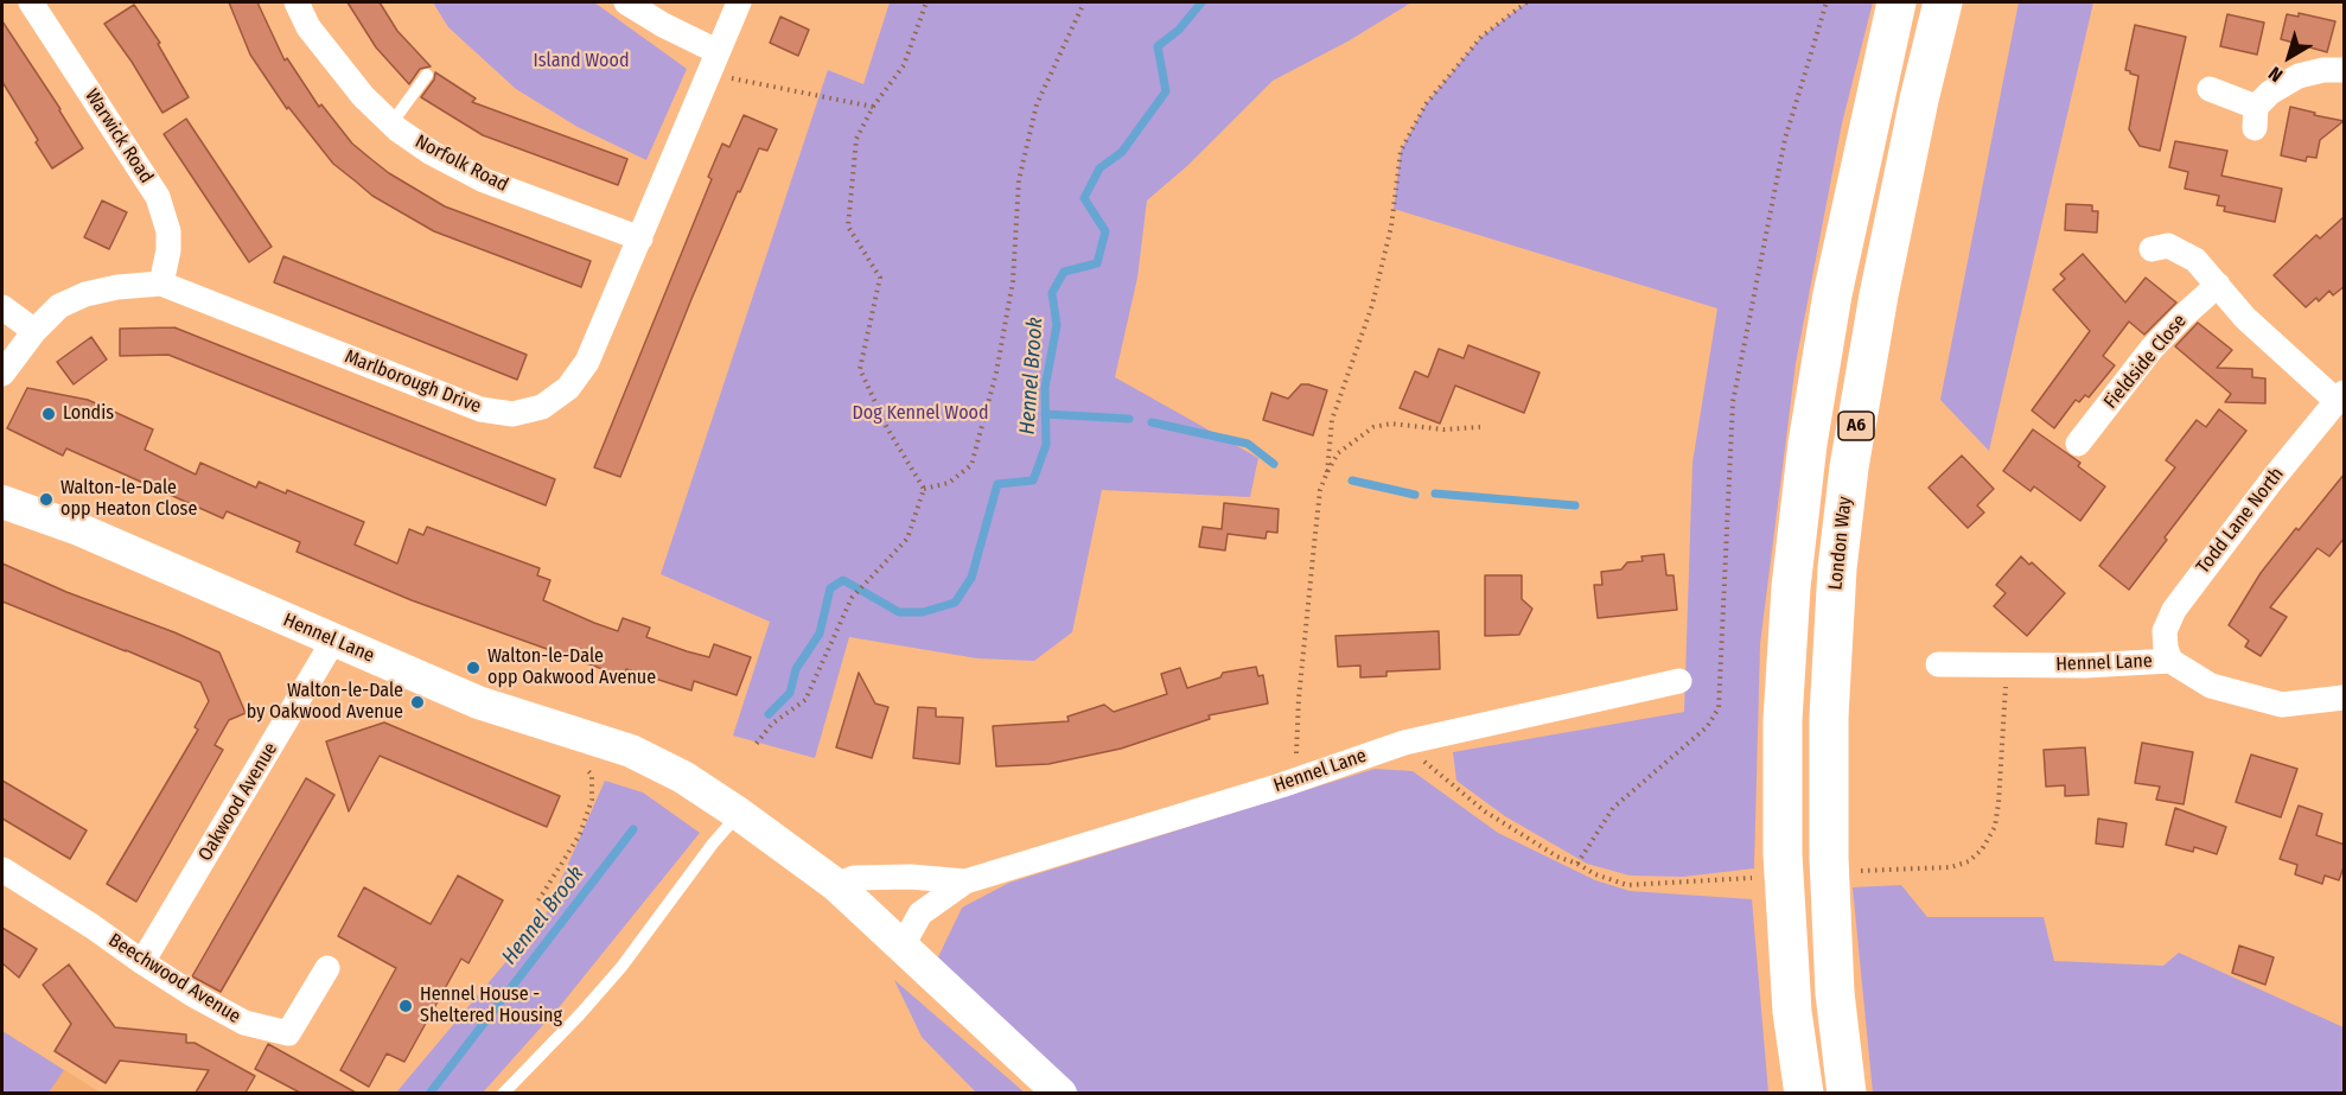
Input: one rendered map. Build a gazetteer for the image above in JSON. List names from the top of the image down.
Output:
{
  "streets": {
    "highway": ["A6", "London Way"],
    "main road": ["Hennel Lane"],
    "street": [
      "Warwick Road",
      "Norfolk Road",
      "Fieldside Close",
      "Marlborough Drive",
      "Todd Lane North",
      "Oakwood Avenue",
      "Beechwood Avenue"
    ]
  },
  "crossings": [
    ["Warwick Road", "Marlborough Drive"],
    ["Norfolk Road", "Marlborough Drive"],
    ["Todd Lane North", "Hennel Lane"],
    ["Hennel Lane", "Oakwood Avenue"],
    ["Oakwood Avenue", "Beechwood Avenue"]
  ],
  "water": ["Hennel Brook"],
  "parks": ["Island Wood", "Dog Kennel Wood"],
  "places": [
    "Londis",
    "Walton-le-Dale opp Heaton Close",
    "Walton-le-Dale opp Oakwood Avenue",
    "Walton-le-Dale by Oakwood Avenue",
    "Hennel House - Sheltered Housing"
  ],
  "north": "bottom left"
}
